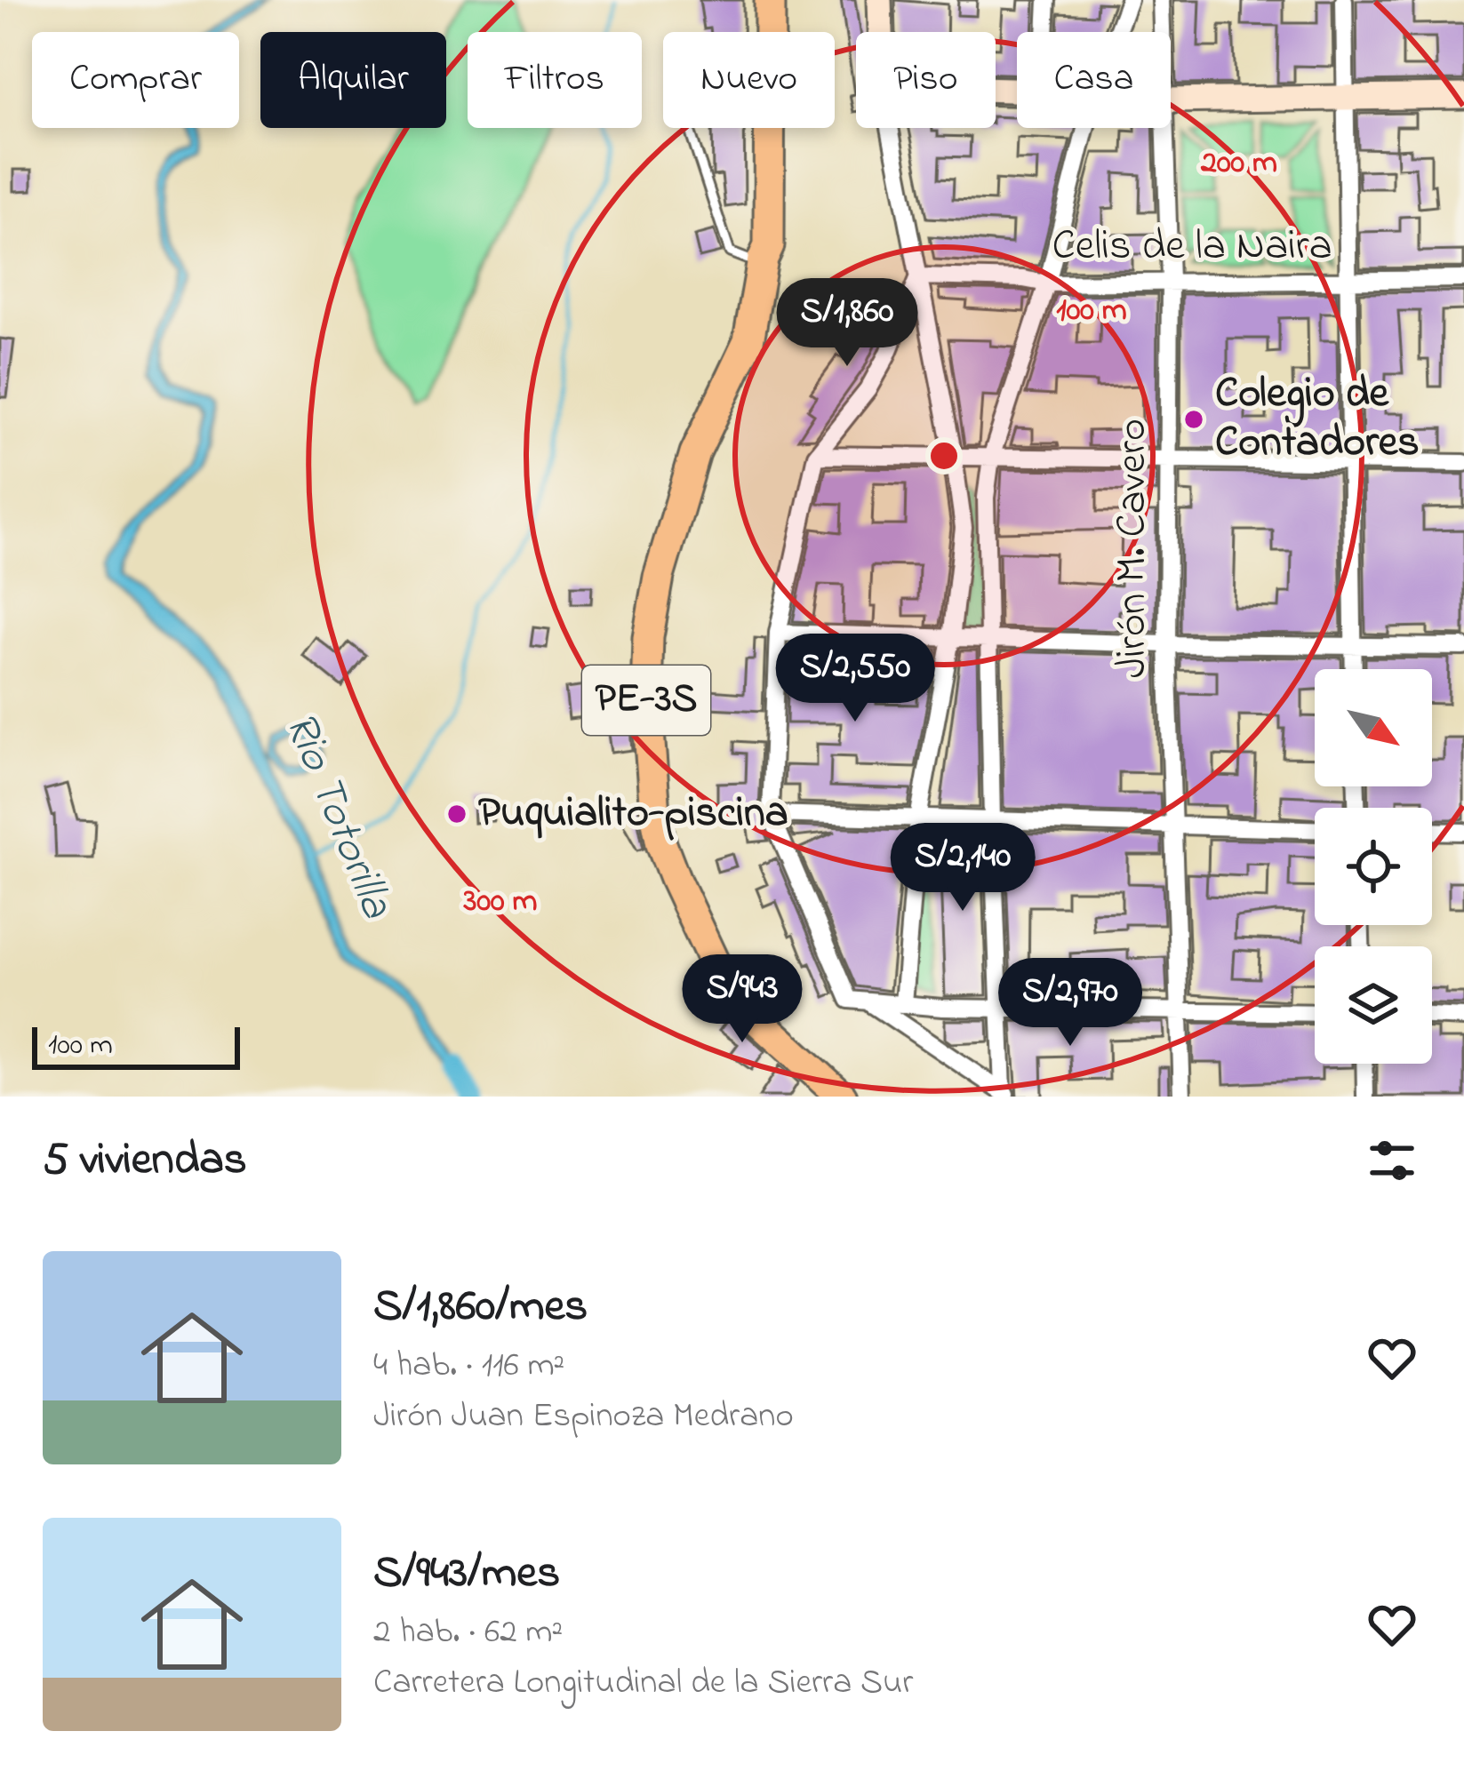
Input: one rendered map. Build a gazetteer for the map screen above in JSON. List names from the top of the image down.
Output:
{
  "streets": {
    "highway": ["PE-3S"],
    "street": ["Celis de la Naira", "Jirón M. Cavero"]
  },
  "crossings": [
    ["Celis de la Naira", "Jirón M. Cavero"]
  ],
  "water": ["Rio Totorilla"],
  "places": ["Colegio de Contadores", "Puquialito-piscina"],
  "scale_bar": "100 m",
  "north": "bottom right",
  "page": {
    "chip": [
      "Comprar",
      "Alquilar",
      "Filtros",
      "Nuevo",
      "Piso",
      "Casa"
    ],
    "price": [
      "S/1,860",
      "S/2,550",
      "S/2,140",
      "S/943",
      "S/2,970"
    ],
    "scale": "100 m",
    "heading": "5 viviendas",
    "list": [
      {
        "name": "S/1,860/mes",
        "note": "4 hab. · 116 m² · Jirón Juan Espinoza Medrano"
      },
      {
        "name": "S/943/mes",
        "note": "2 hab. · 62 m² · Carretera Longitudinal de la Sierra Sur"
      }
    ]
  },
  "rings": ["200 m", "100 m", "300 m"]
}
